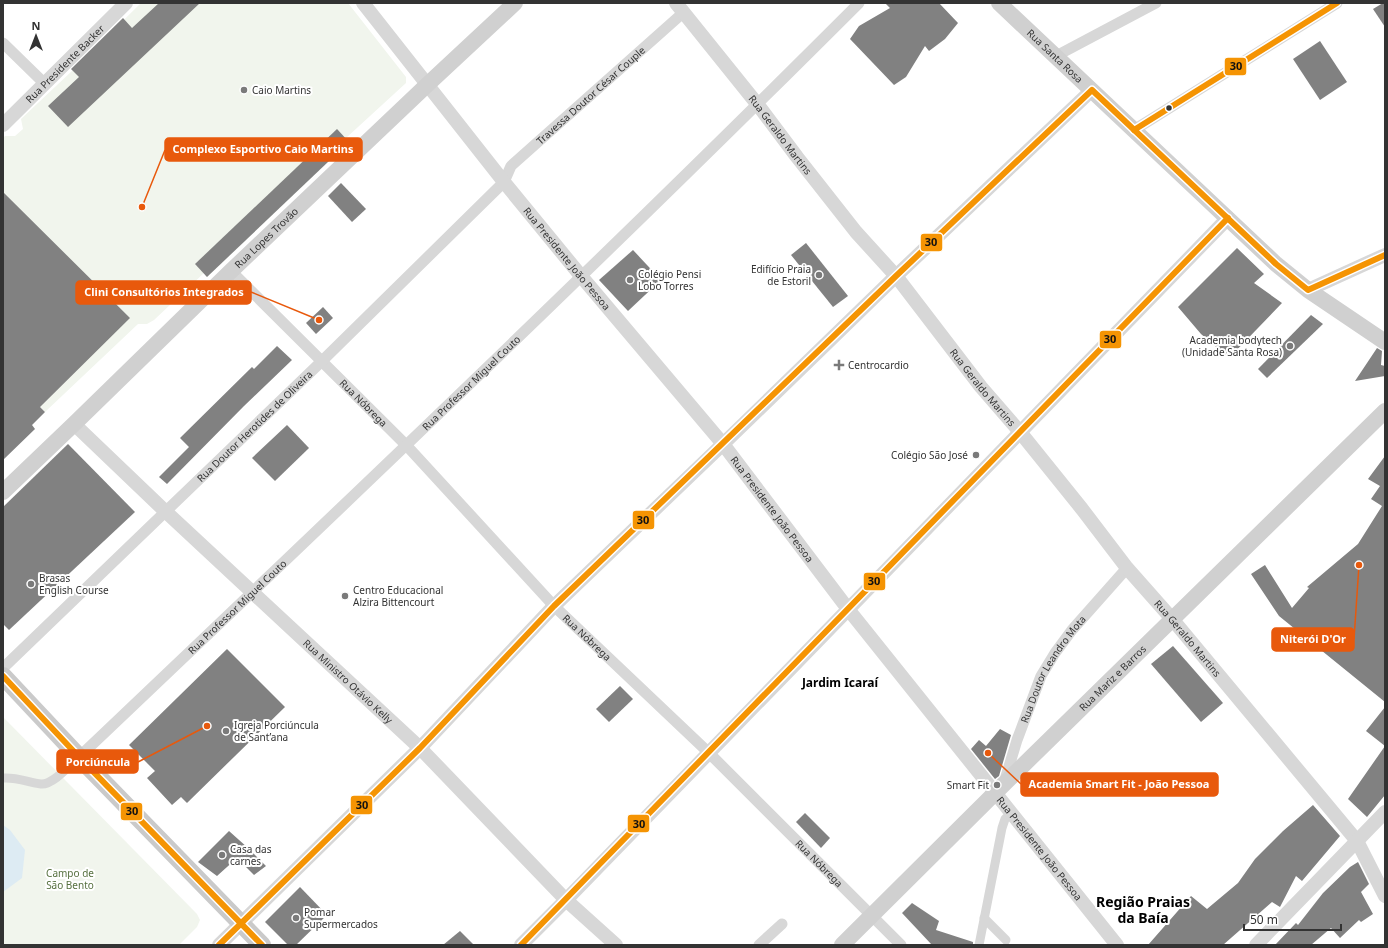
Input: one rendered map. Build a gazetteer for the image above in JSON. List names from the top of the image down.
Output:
{
  "streets": {
    "main road": ["Rua Santa Rosa", "Rua Lopes Trovão", "Rua Mariz e Barros"],
    "street": [
      "Rua Presidente Backer",
      "Travessa Doutor César Couple",
      "Rua Geraldo Martins",
      "Rua Presidente João Pessoa",
      "Rua Professor Miguel Couto",
      "Rua Nóbrega",
      "Rua Doutor Herotides de Oliveira",
      "Rua Doutor Leandro Mota",
      "Rua Ministro Otávio Kelly"
    ]
  },
  "crossings": [
    ["Travessa Doutor César Couple", "Rua Geraldo Martins"],
    ["Travessa Doutor César Couple", "Rua Presidente João Pessoa"],
    ["Travessa Doutor César Couple", "Rua Doutor Herotides de Oliveira"],
    ["Rua Geraldo Martins", "Rua Professor Miguel Couto"],
    ["Rua Geraldo Martins", "Rua Doutor Leandro Mota"],
    ["Rua Geraldo Martins", "Rua Mariz e Barros"],
    ["Rua Lopes Trovão", "Rua Presidente João Pessoa"],
    ["Rua Lopes Trovão", "Rua Nóbrega"],
    ["Rua Lopes Trovão", "Rua Ministro Otávio Kelly"],
    ["Rua Presidente João Pessoa", "Rua Professor Miguel Couto"],
    ["Rua Presidente João Pessoa", "Rua Doutor Herotides de Oliveira"],
    ["Rua Presidente João Pessoa", "Rua Doutor Leandro Mota"],
    ["Rua Presidente João Pessoa", "Rua Mariz e Barros"],
    ["Rua Professor Miguel Couto", "Rua Nóbrega"],
    ["Rua Professor Miguel Couto", "Rua Ministro Otávio Kelly"],
    ["Rua Nóbrega", "Rua Doutor Herotides de Oliveira"],
    ["Rua Nóbrega", "Rua Mariz e Barros"],
    ["Rua Doutor Herotides de Oliveira", "Rua Ministro Otávio Kelly"],
    ["Rua Doutor Leandro Mota", "Rua Mariz e Barros"]
  ],
  "districts": ["Jardim Icaraí", "Região Praias da Baía"],
  "parks": ["Campo de São Bento"],
  "places": {
    "other": [
      "Caio Martins",
      "Complexo Esportivo Caio Martins",
      "Edifício Praia de Estoril",
      "Colégio Pensi Lobo Torres",
      "Clini Consultórios Integrados",
      "Academia bodytech (Unidade Santa Rosa)",
      "Colégio São José",
      "Niterói D'Or",
      "Brasas English Course",
      "Centro Educacional Alzira Bittencourt",
      "Porciúncula",
      "Igreja Porciúncula de Sant’ana",
      "Academia Smart Fit - João Pessoa",
      "Smart Fit",
      "Casa das carnes",
      "Pomar Supermercados"
    ],
    "health": ["Centrocardio"]
  },
  "lines": ["transit line 30"],
  "scale_bar": "50 m",
  "north": "top"
}
